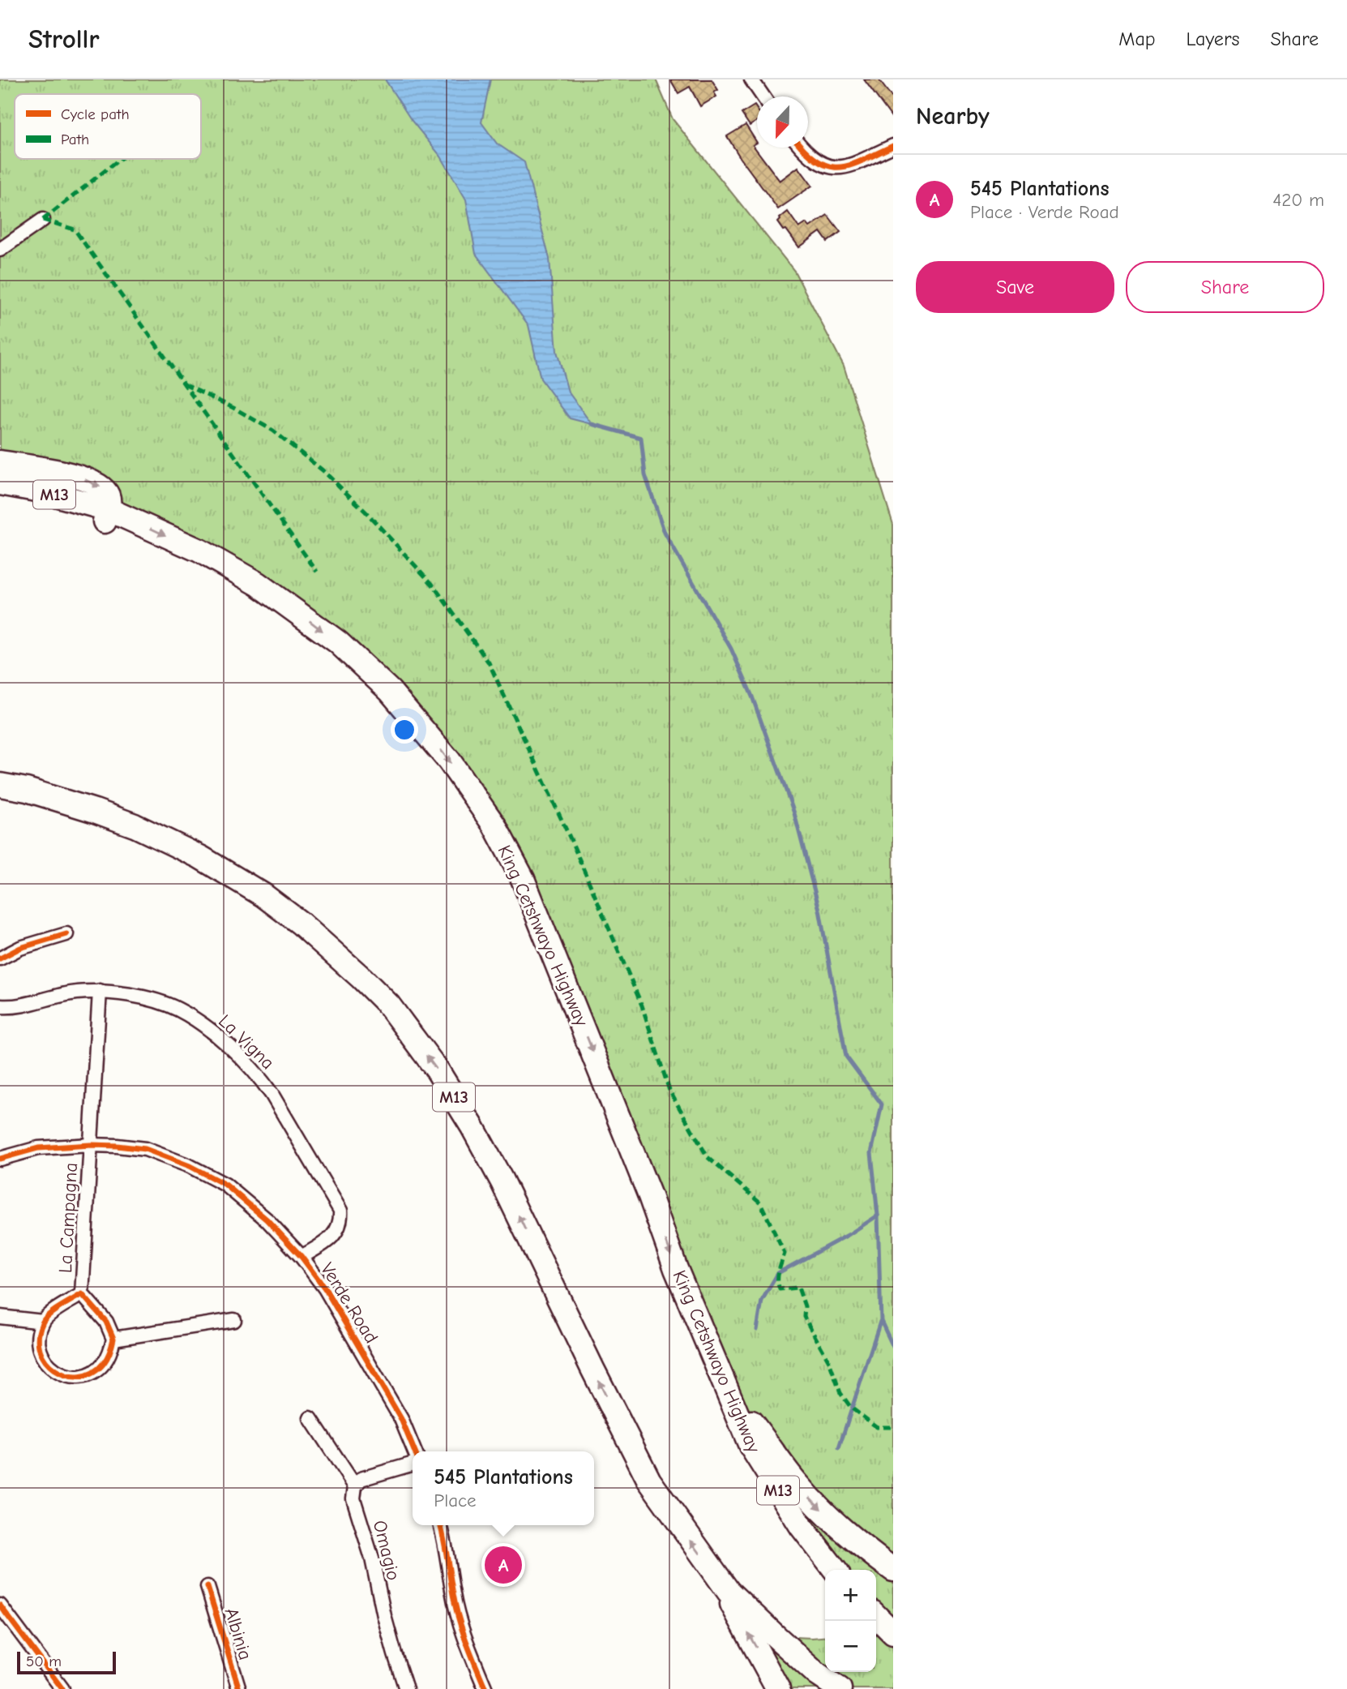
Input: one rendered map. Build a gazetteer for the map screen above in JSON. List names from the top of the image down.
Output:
{
  "streets": {
    "highway": ["M13", "King Cetshwayo Highway"],
    "street": [
      "La Vigna",
      "La Campagna",
      "Verde Road",
      "Omagio",
      "Albinia"
    ]
  },
  "crossings": [
    ["La Vigna", "La Campagna"],
    ["La Vigna", "Verde Road"],
    ["La Campagna", "Verde Road"]
  ],
  "legend": ["Cycle path", "Path"],
  "scale_bar": "50 m",
  "north": "bottom",
  "page": {
    "header": "Strollr",
    "nav": ["Map", "Layers", "Share"],
    "heading": "Nearby",
    "list": [
      {
        "mark": "A",
        "name": "545 Plantations",
        "note": "Place · Verde Road",
        "value": "420 m"
      }
    ],
    "buttons": ["Save", "Share"],
    "popup": ["545 Plantations", "Place"],
    "pins": "A",
    "map_buttons": ["+", "−"],
    "scale": "50 m"
  }
}
